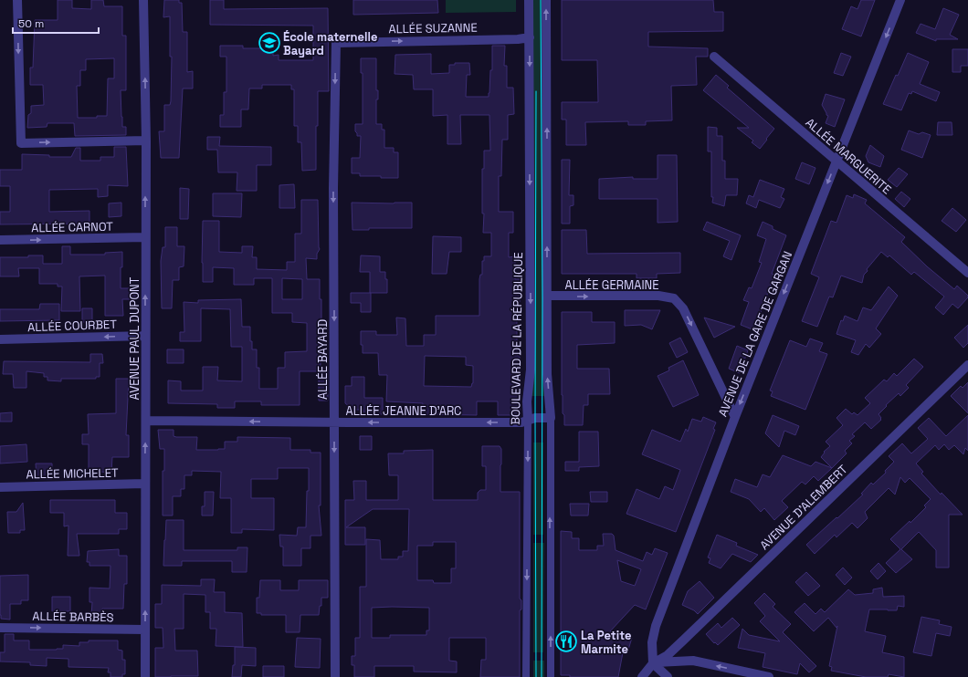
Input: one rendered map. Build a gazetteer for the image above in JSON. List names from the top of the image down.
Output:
{
  "streets": {
    "street": [
      "ALLÉE SUZANNE",
      "ALLÉE MARGUERITE",
      "ALLÉE CARNOT",
      "ALLÉE GERMAINE",
      "ALLÉE COURBET",
      "AVENUE DE LA GARE DE GARGAN",
      "AVENUE PAUL DUPONT",
      "BOULEVARD DE LA RÉPUBLIQUE",
      "ALLÉE BAYARD",
      "ALLÉE JEANNE D'ARC",
      "ALLÉE MICHELET",
      "AVENUE D'ALEMBERT",
      "ALLÉE BARBÈS"
    ]
  },
  "crossings": [
    ["ALLÉE SUZANNE", "BOULEVARD DE LA RÉPUBLIQUE"],
    ["ALLÉE SUZANNE", "ALLÉE BAYARD"],
    ["ALLÉE MARGUERITE", "AVENUE DE LA GARE DE GARGAN"],
    ["ALLÉE CARNOT", "AVENUE PAUL DUPONT"],
    ["ALLÉE GERMAINE", "AVENUE DE LA GARE DE GARGAN"],
    ["ALLÉE COURBET", "AVENUE PAUL DUPONT"],
    ["AVENUE DE LA GARE DE GARGAN", "AVENUE D'ALEMBERT"],
    ["AVENUE PAUL DUPONT", "ALLÉE JEANNE D'ARC"],
    ["AVENUE PAUL DUPONT", "ALLÉE MICHELET"],
    ["AVENUE PAUL DUPONT", "ALLÉE BARBÈS"],
    ["BOULEVARD DE LA RÉPUBLIQUE", "ALLÉE JEANNE D'ARC"],
    ["ALLÉE BAYARD", "ALLÉE JEANNE D'ARC"]
  ],
  "one_way": [
    "ALLÉE SUZANNE",
    "ALLÉE CARNOT",
    "ALLÉE GERMAINE",
    "ALLÉE COURBET",
    "AVENUE DE LA GARE DE GARGAN",
    "AVENUE PAUL DUPONT",
    "ALLÉE BAYARD",
    "ALLÉE JEANNE D'ARC",
    "ALLÉE BARBÈS"
  ],
  "places": {
    "school or university": ["École maternelle Bayard"],
    "restaurant": ["La Petite Marmite"]
  },
  "scale_bar": "50 m"
}
